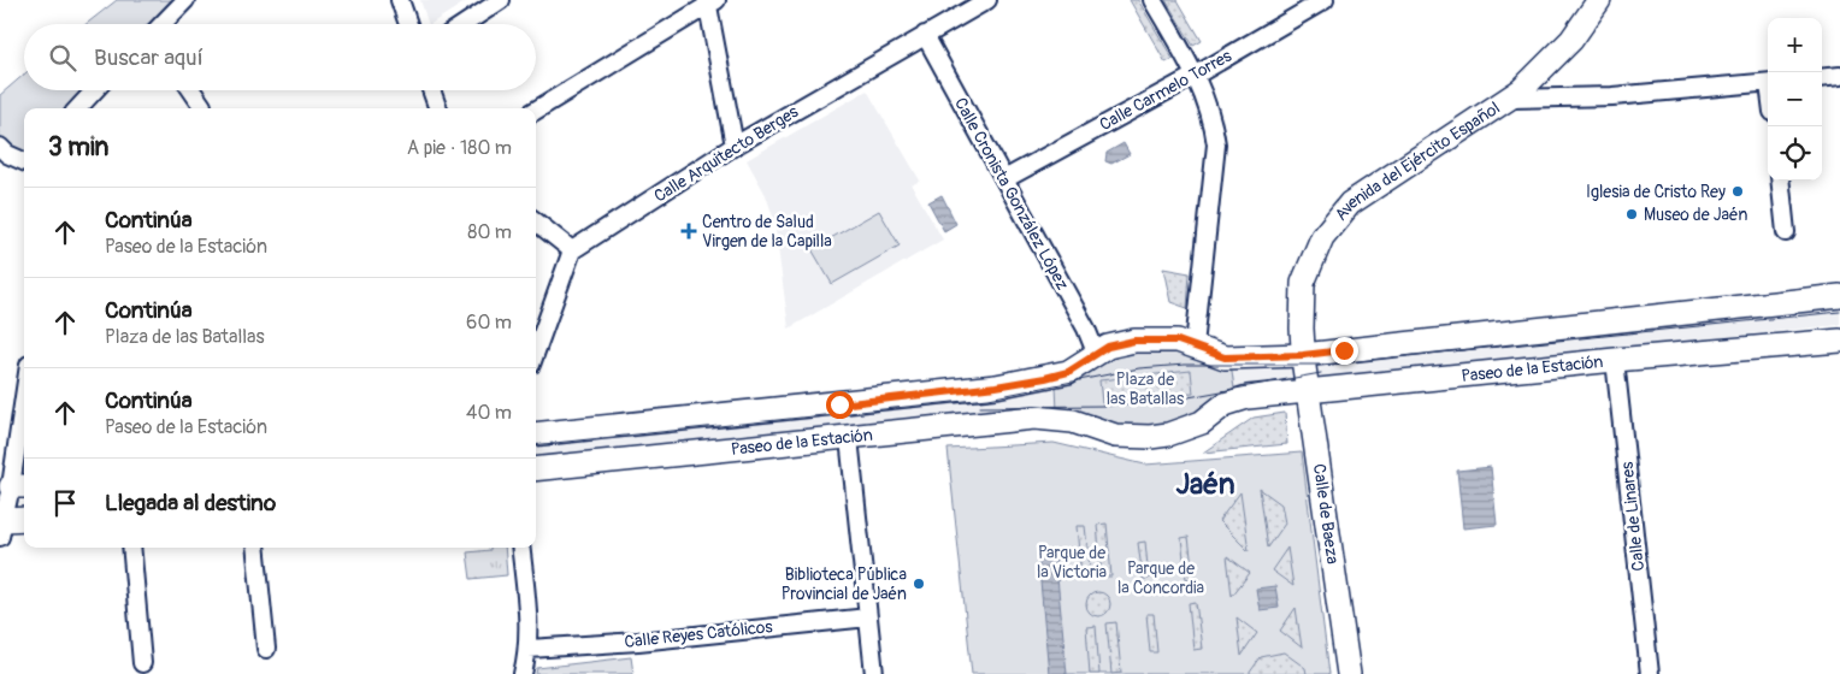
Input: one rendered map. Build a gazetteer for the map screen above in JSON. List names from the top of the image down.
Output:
{
  "streets": {
    "main road": ["Avenida del Ejército Español", "Paseo de la Estación", "Calle de Baeza"],
    "street": [
      "Calle Carmelo Torres",
      "Calle Arquitecto Berges",
      "Calle Cronista González López",
      "Calle de Linares",
      "Calle Reyes Católicos"
    ]
  },
  "crossings": [
    ["Calle Carmelo Torres", "Calle Cronista González López"],
    ["Calle Arquitecto Berges", "Calle Cronista González López"],
    ["Avenida del Ejército Español", "Calle de Baeza"],
    ["Calle Cronista González López", "Paseo de la Estación"],
    ["Paseo de la Estación", "Calle de Baeza"],
    ["Paseo de la Estación", "Calle de Linares"]
  ],
  "districts": ["Jaén"],
  "parks": ["Plaza de las Batallas", "Parque de la Victoria", "Parque de la Concordia"],
  "places": {
    "other": ["Iglesia de Cristo Rey", "Museo de Jaén", "Biblioteca Pública Provincial de Jaén"],
    "health": ["Centro de Salud Virgen de la Capilla"]
  },
  "page": {
    "map_buttons": ["+", "−"],
    "search": "Buscar aquí",
    "heading": ["3 min", "A pie · 180 m"],
    "list": [
      ["Continúa", "Paseo de la Estación", "80 m"],
      ["Continúa", "Plaza de las Batallas", "60 m"],
      ["Continúa", "Paseo de la Estación", "40 m"],
      "Llegada al destino"
    ]
  }
}
